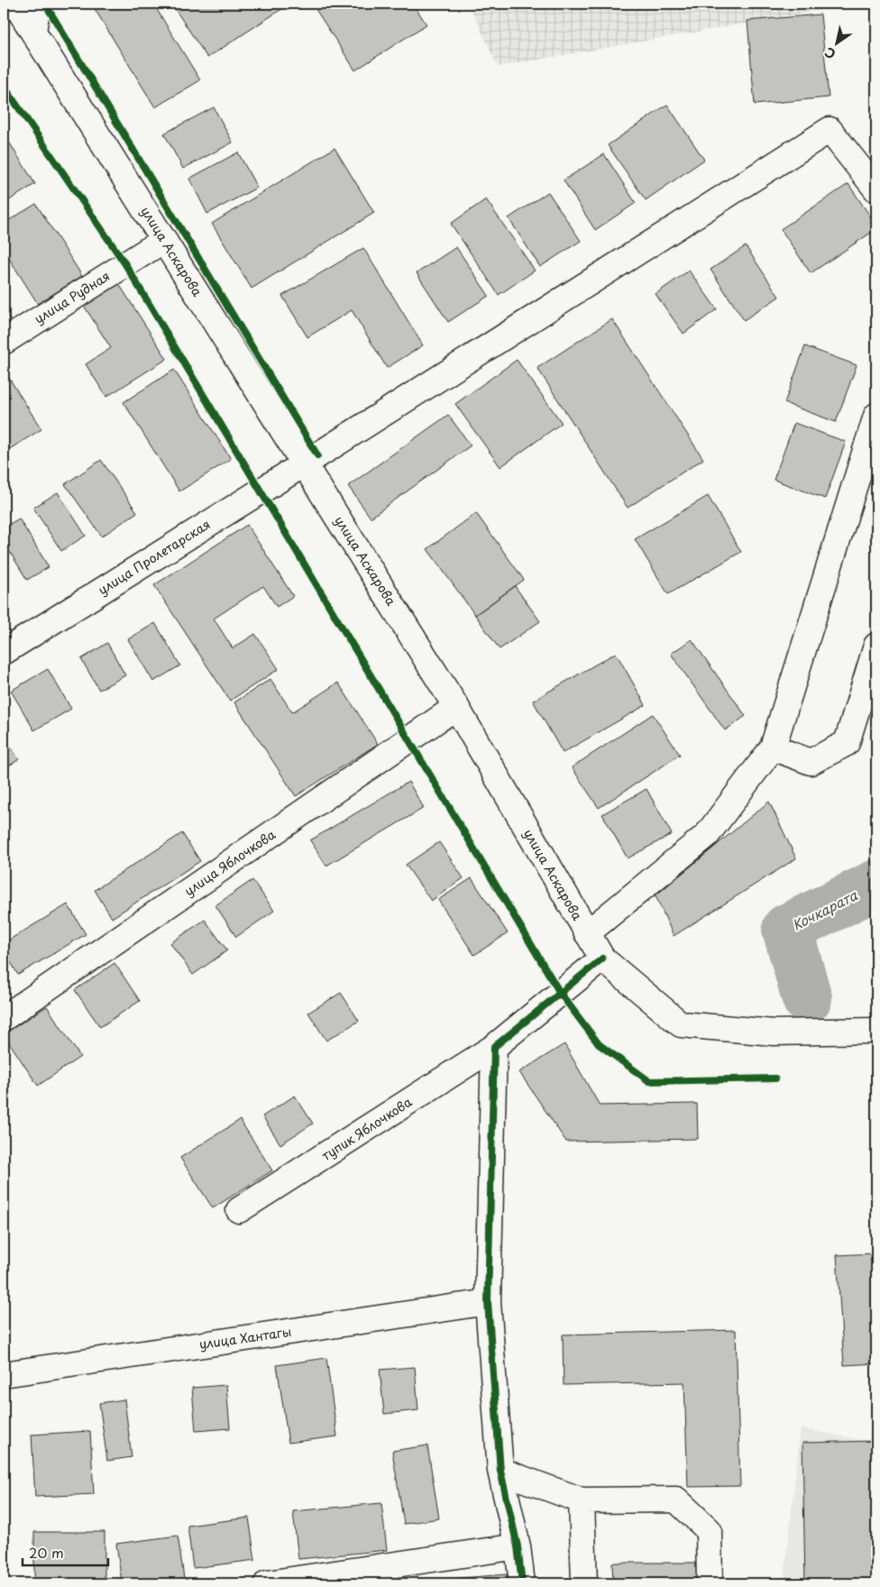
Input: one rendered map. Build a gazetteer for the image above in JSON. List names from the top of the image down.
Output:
{
  "streets": {
    "street": [
      "улица Аскарова",
      "улица Рудная",
      "улица Пролетарская",
      "улица Яблочкова",
      "тупик Яблочкова",
      "улица Хантагы"
    ]
  },
  "crossings": [
    ["улица Аскарова", "улица Рудная"],
    ["улица Аскарова", "улица Пролетарская"],
    ["улица Аскарова", "улица Яблочкова"],
    ["улица Аскарова", "тупик Яблочкова"]
  ],
  "water": ["Кочкарата"],
  "scale_bar": "20 m",
  "north": "bottom left"
}
